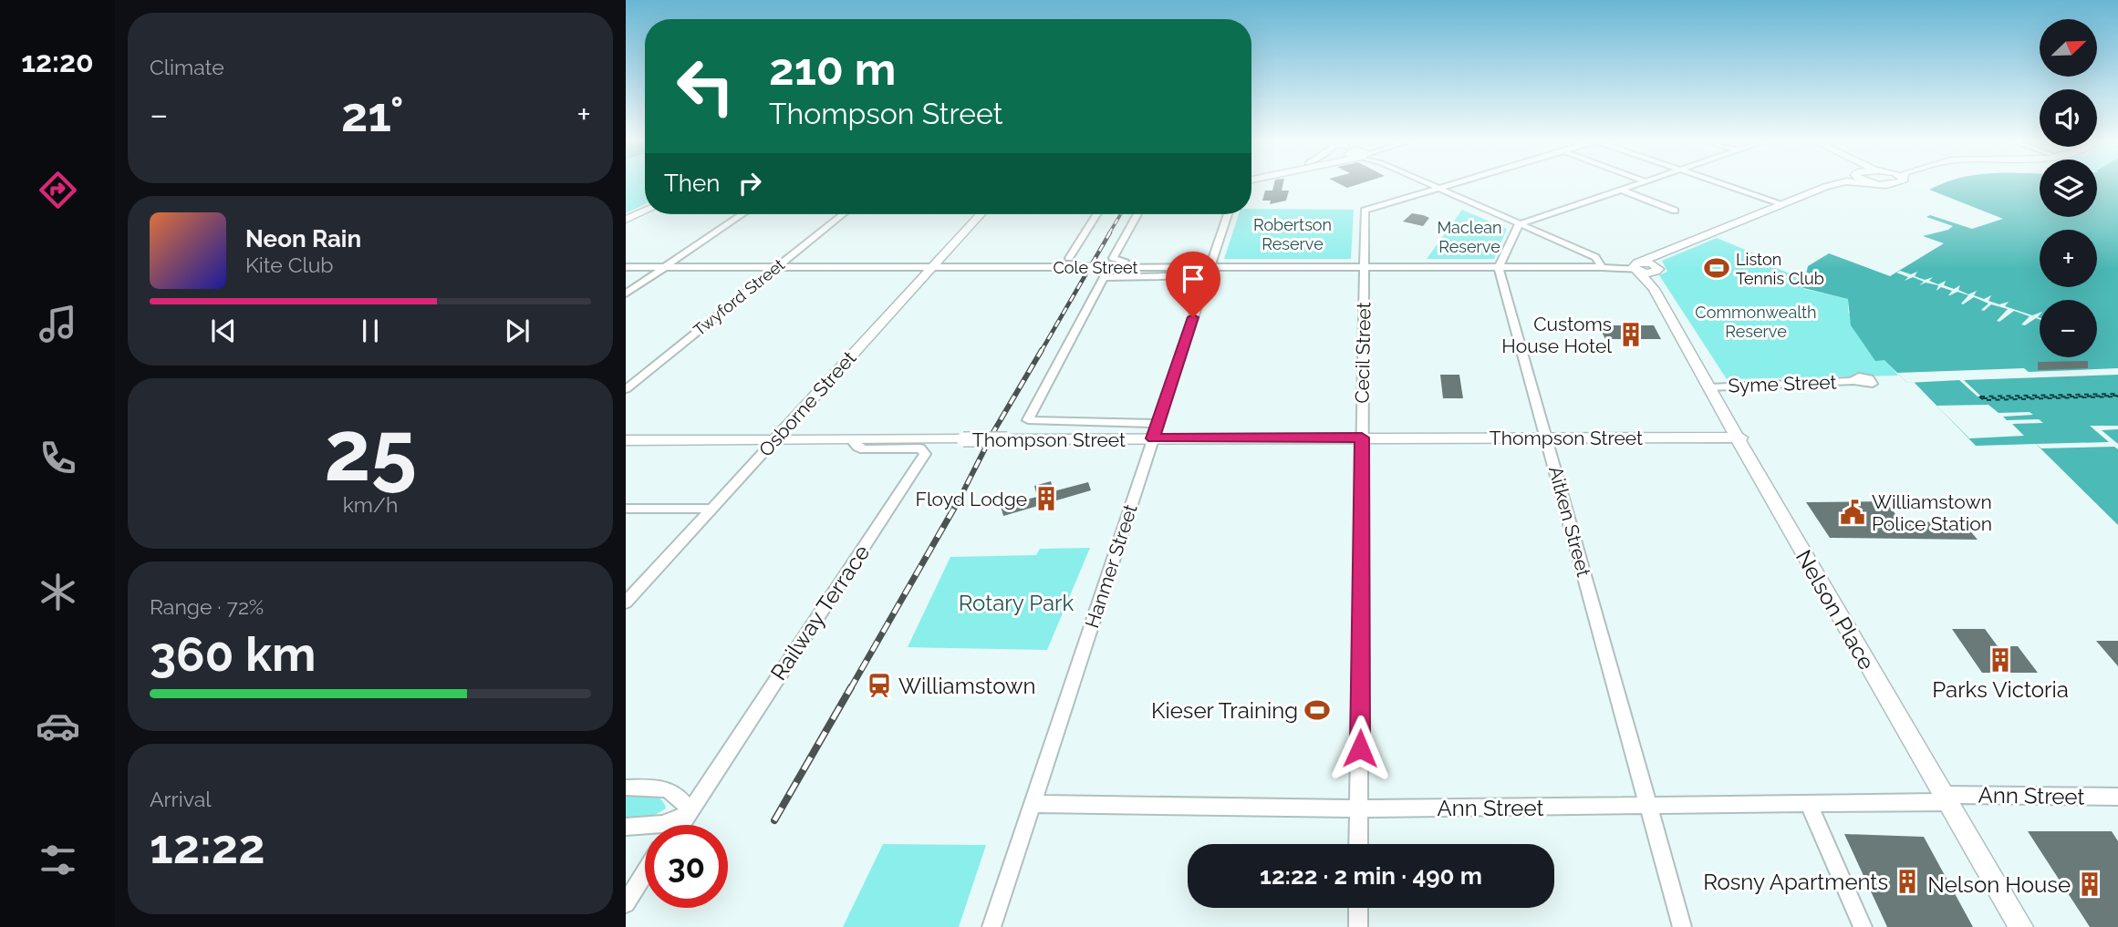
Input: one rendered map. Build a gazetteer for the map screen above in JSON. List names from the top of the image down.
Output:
{
  "streets": {
    "street": [
      "Cole Street",
      "Twyford Street",
      "Cecil Street",
      "Syme Street",
      "Osborne Street",
      "Thompson Street",
      "Aitken Street",
      "Hanmer Street",
      "Nelson Place",
      "Railway Terrace",
      "Ann Street"
    ]
  },
  "crossings": [
    ["Cole Street", "Twyford Street"],
    ["Cole Street", "Cecil Street"],
    ["Cole Street", "Osborne Street"],
    ["Cole Street", "Aitken Street"],
    ["Cole Street", "Hanmer Street"],
    ["Cole Street", "Nelson Place"],
    ["Cecil Street", "Thompson Street"],
    ["Cecil Street", "Ann Street"],
    ["Syme Street", "Nelson Place"],
    ["Osborne Street", "Thompson Street"],
    ["Thompson Street", "Aitken Street"],
    ["Thompson Street", "Hanmer Street"],
    ["Thompson Street", "Nelson Place"],
    ["Thompson Street", "Railway Terrace"],
    ["Aitken Street", "Ann Street"],
    ["Hanmer Street", "Ann Street"],
    ["Nelson Place", "Ann Street"]
  ],
  "parks": [
    "Robertson Reserve",
    "Maclean Reserve",
    "Commonwealth Reserve",
    "Rotary Park"
  ],
  "places": {
    "sports": ["Liston Tennis Club", "Kieser Training"],
    "building": [
      "Customs House Hotel",
      "Floyd Lodge",
      "Parks Victoria",
      "Rosny Apartments",
      "Nelson House"
    ],
    "public building": ["Williamstown Police Station"],
    "station": ["Williamstown"]
  },
  "north": "top right",
  "page": {
    "tabs": "12:20",
    "tile": [
      "Climate",
      ["25", "km/h"],
      ["Range · 72%", "360 km"],
      ["Arrival", "12:22"]
    ],
    "map_buttons": ["+", "−"],
    "turn": ["210 m", "Thompson Street"],
    "heat": ["−", "21°", "+"],
    "then": "Then",
    "song": ["Neon Rain", "Kite Club"],
    "limit": "30",
    "trip": "12:22 · 2 min · 490 m"
  }
}
